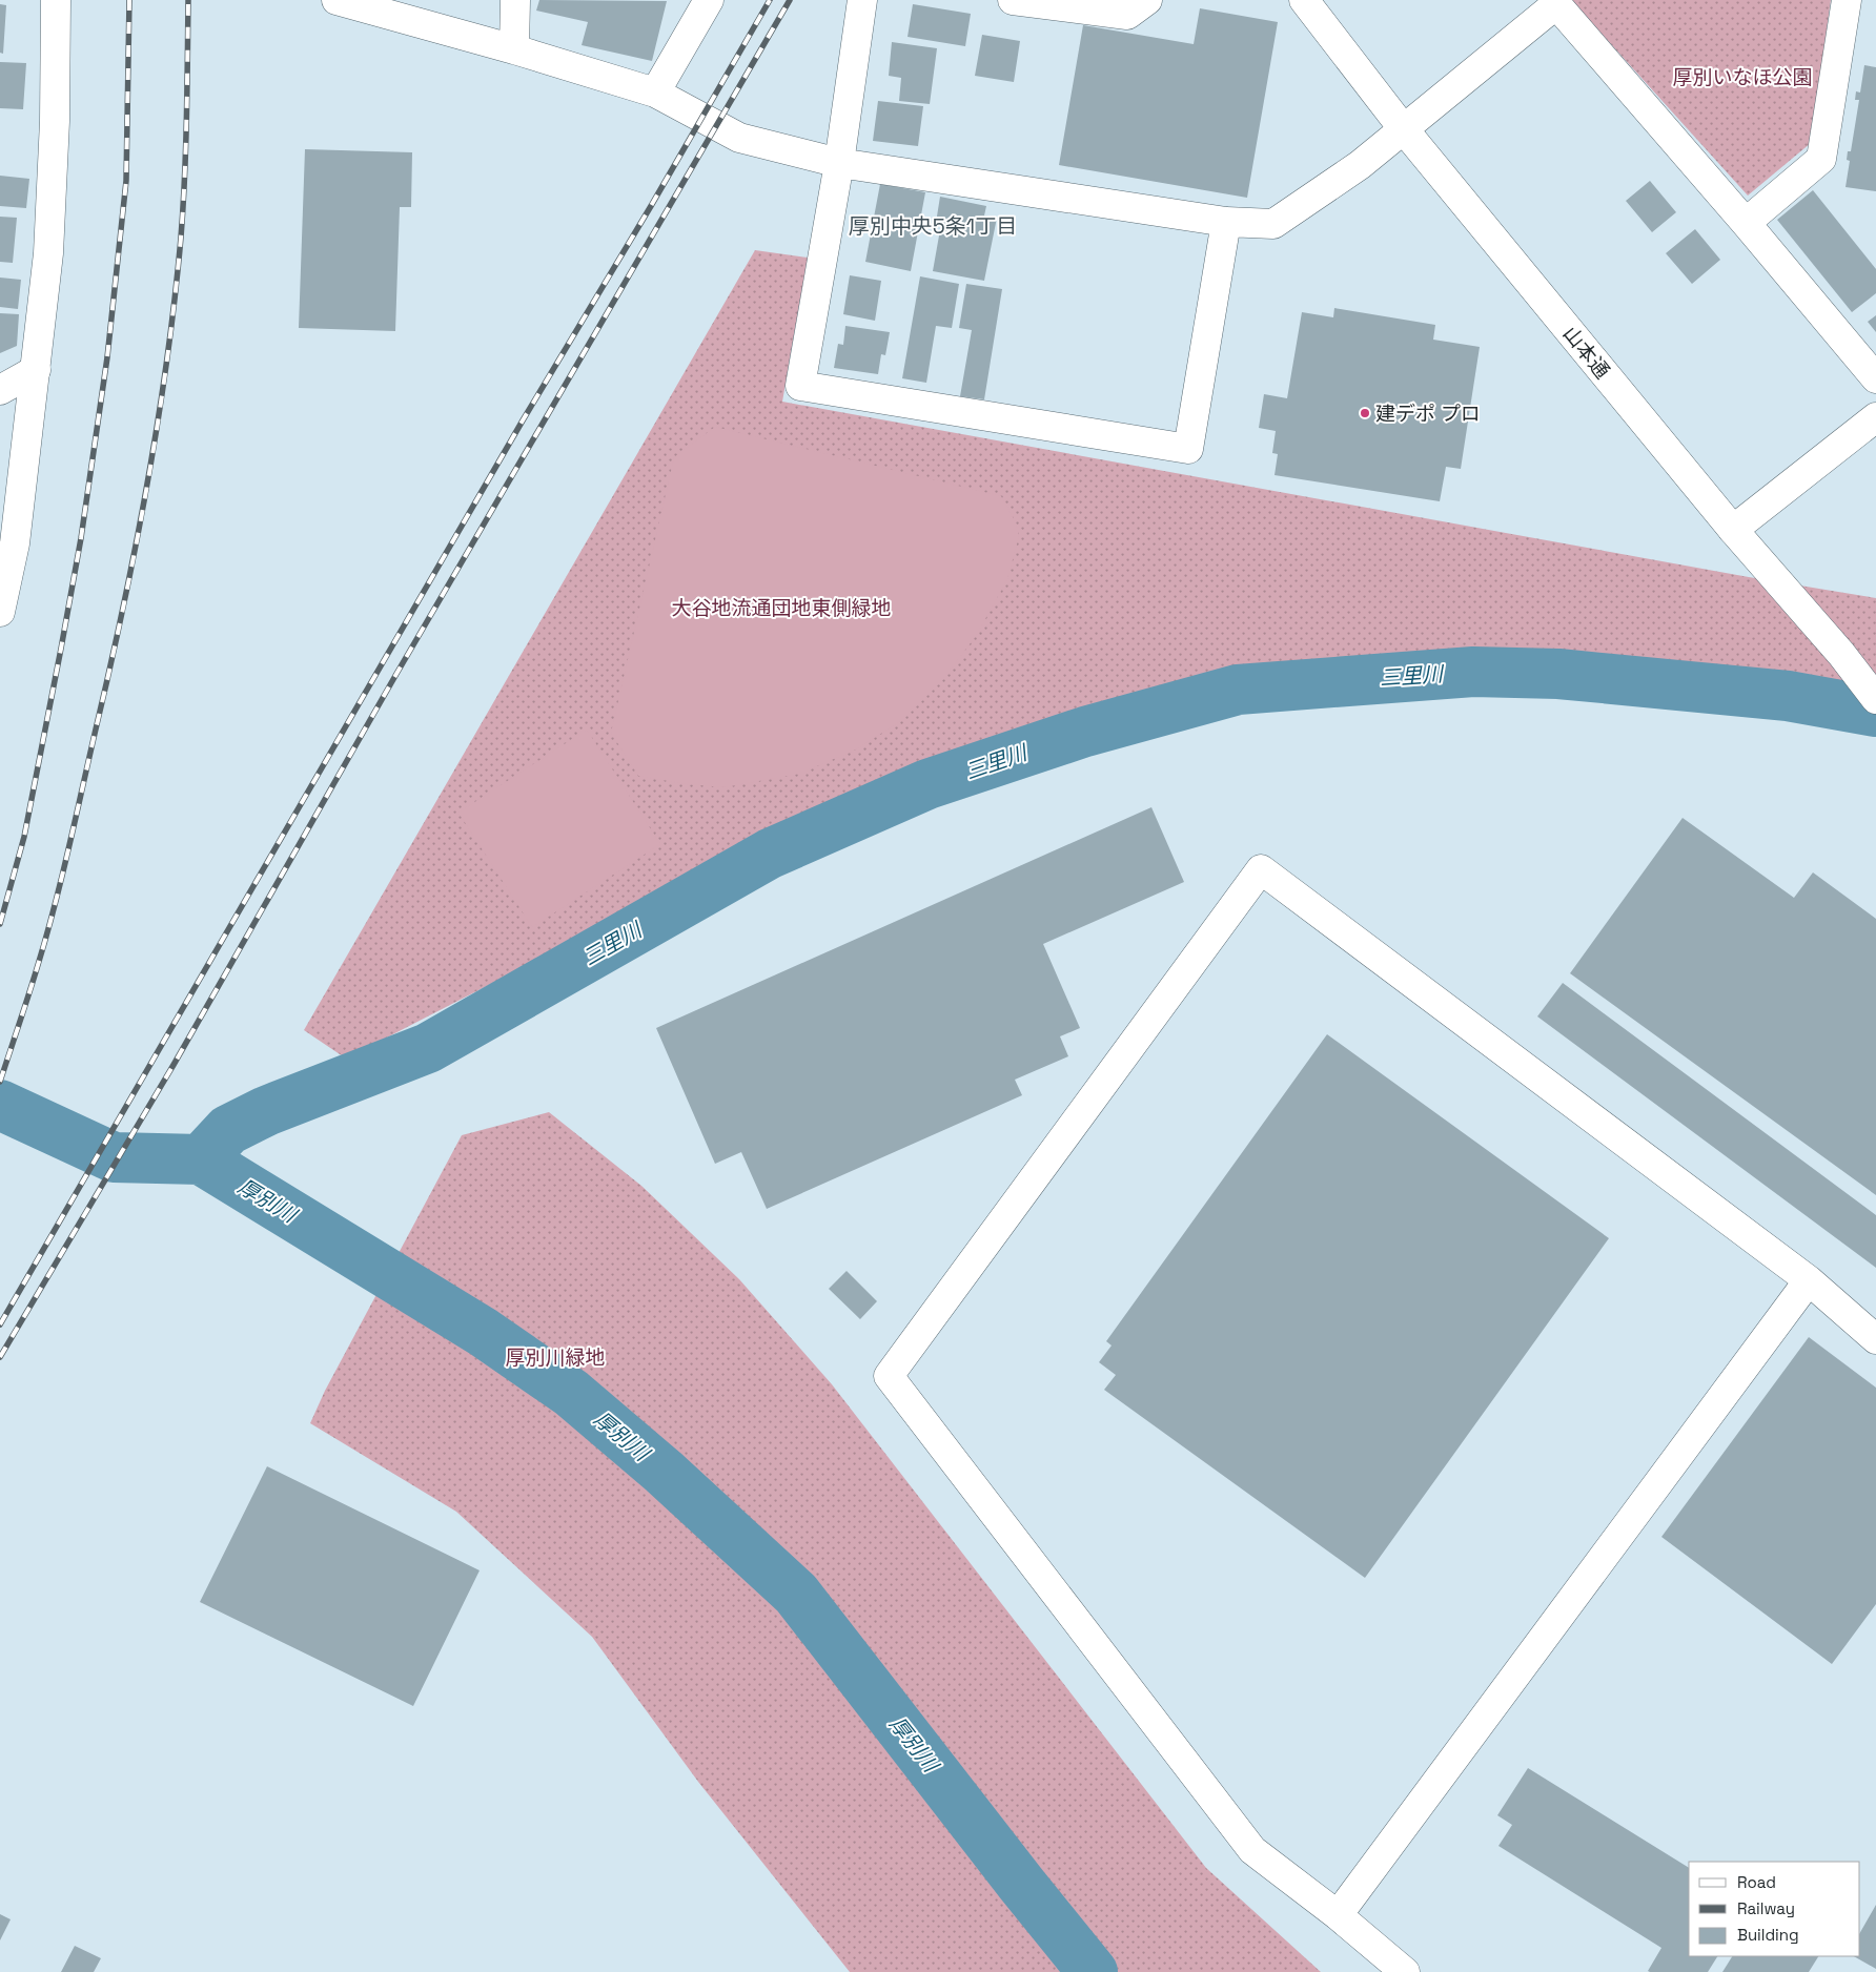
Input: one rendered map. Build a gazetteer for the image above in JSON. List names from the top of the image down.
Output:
{
  "streets": {
    "street": ["山本通"]
  },
  "districts": ["厚別中央5条1丁目"],
  "water": ["三里川", "厚別川"],
  "parks": ["厚別いなほ公園", "大谷地流通団地東側緑地", "厚別川緑地"],
  "places": ["建デポ プロ"],
  "legend": ["Road", "Railway", "Building"]
}
